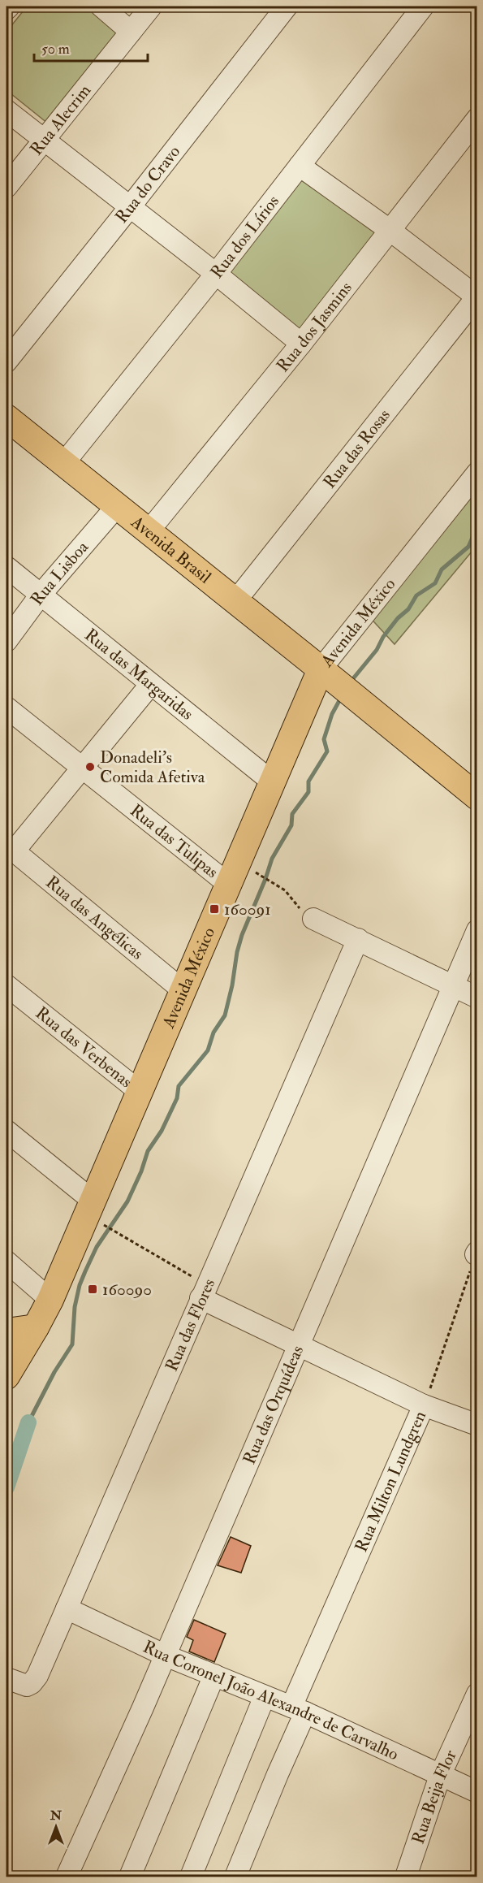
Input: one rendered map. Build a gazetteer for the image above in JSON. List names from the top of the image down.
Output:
{
  "streets": {
    "main road": ["Avenida Brasil", "Avenida México"],
    "street": [
      "Rua Alecrim",
      "Rua do Cravo",
      "Rua dos Lírios",
      "Rua dos Jasmins",
      "Rua das Rosas",
      "Rua Lisboa",
      "Rua das Margaridas",
      "Rua das Tulipas",
      "Rua das Angélicas",
      "Rua das Verbenas",
      "Rua das Flores",
      "Rua das Orquídeas",
      "Rua Milton Lundgren",
      "Rua Coronel João Alexandre de Carvalho",
      "Rua Beija Flor"
    ]
  },
  "crossings": [
    ["Rua dos Lírios", "Avenida Brasil"],
    ["Rua dos Jasmins", "Avenida Brasil"],
    ["Rua das Rosas", "Avenida Brasil"],
    ["Avenida Brasil", "Rua Lisboa"],
    ["Avenida Brasil", "Avenida México"],
    ["Rua Lisboa", "Rua das Margaridas"],
    ["Avenida México", "Rua das Margaridas"],
    ["Avenida México", "Rua das Tulipas"],
    ["Avenida México", "Rua das Angélicas"],
    ["Avenida México", "Rua das Verbenas"],
    ["Rua das Flores", "Rua Coronel João Alexandre de Carvalho"],
    ["Rua das Orquídeas", "Rua Coronel João Alexandre de Carvalho"],
    ["Rua Milton Lundgren", "Rua Coronel João Alexandre de Carvalho"],
    ["Rua Coronel João Alexandre de Carvalho", "Rua Beija Flor"]
  ],
  "places": {
    "other": ["Donadeli's Comida Afetiva"],
    "transit": ["160091", "160090"]
  },
  "scale_bar": "50 m",
  "north": "top"
}
